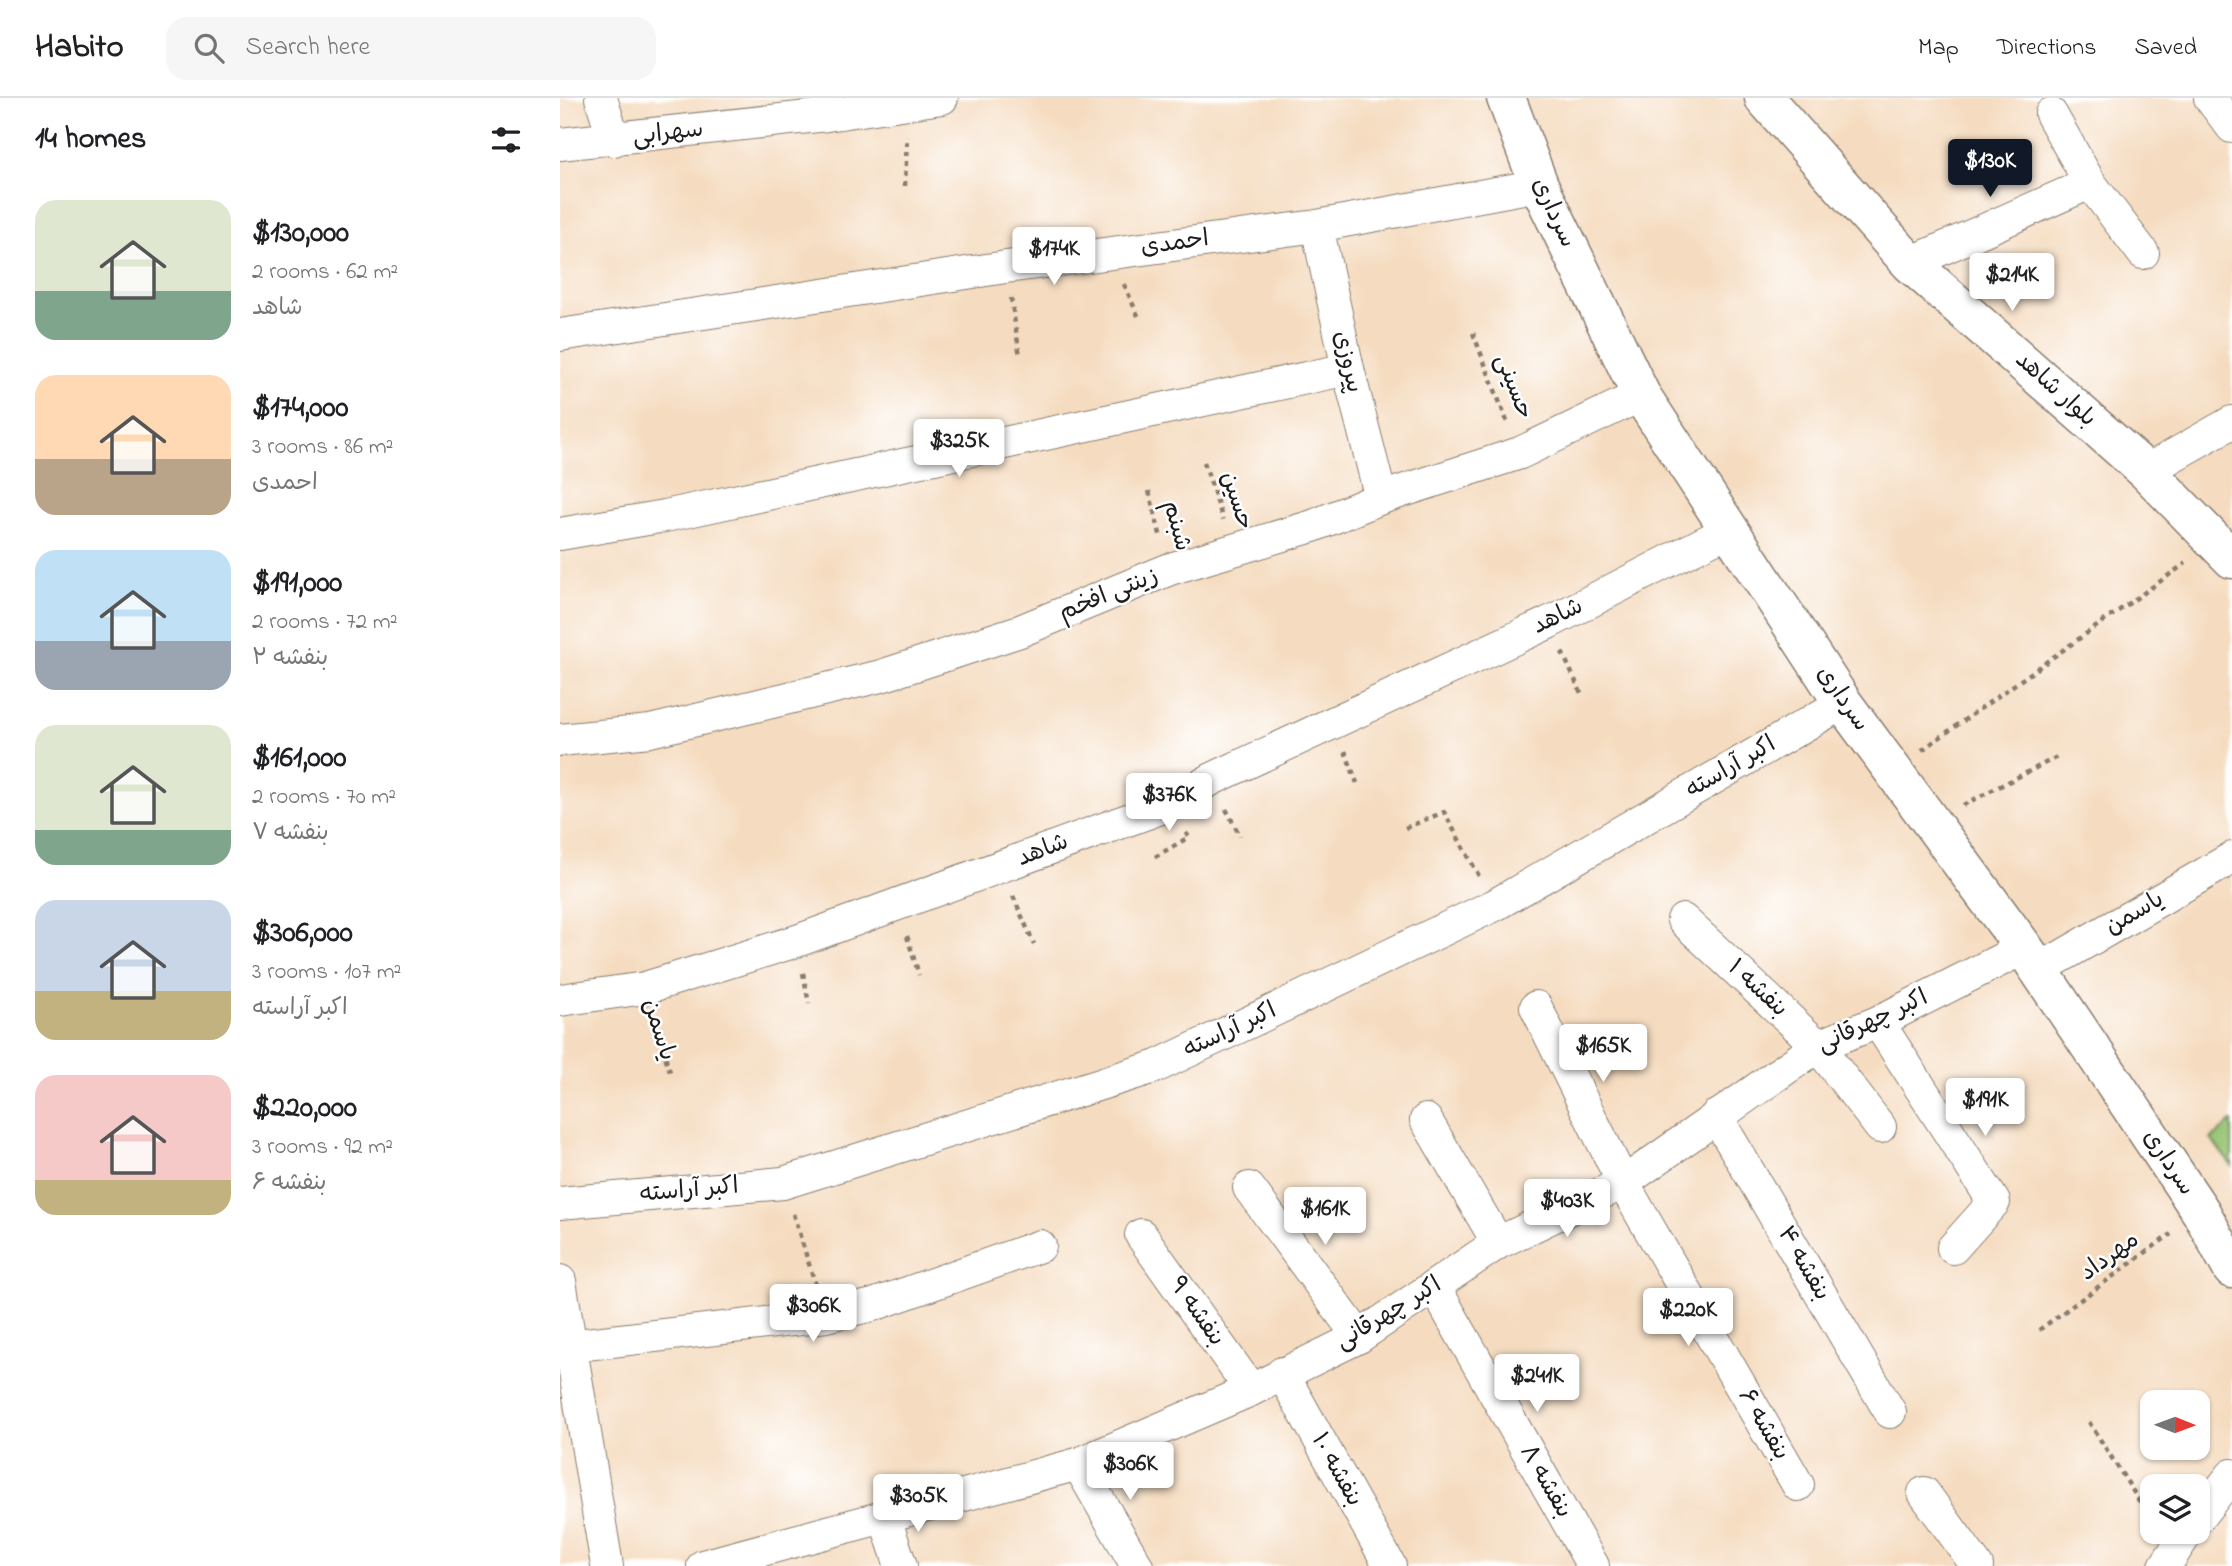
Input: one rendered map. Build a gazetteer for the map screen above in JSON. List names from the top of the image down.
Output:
{
  "streets": {
    "main road": ["سرداری", "بلوار شاهد"],
    "street": [
      "سهرابی",
      "احمدی",
      "پیروزی",
      "زینتی افخم",
      "شاهد",
      "اکبر آراسته",
      "یاسمن",
      "بنفشه ۱",
      "اکبر چهرقانی",
      "بنفشه ۴",
      "بنفشه ۹",
      "بنفشه ۶",
      "بنفشه ۱۰",
      "بنفشه ۸"
    ],
    "path": [
      "حسینی",
      "حسین",
      "شبنم",
      "مهرداد"
    ]
  },
  "crossings": [
    ["سرداری", "احمدی"],
    ["سرداری", "زینتی افخم"],
    ["سرداری", "شاهد"],
    ["سرداری", "اکبر آراسته"],
    ["سرداری", "یاسمن"],
    ["سرداری", "اکبر چهرقانی"],
    ["سرداری", "مهرداد"],
    ["احمدی", "پیروزی"],
    ["پیروزی", "زینتی افخم"],
    ["حسینی", "زینتی افخم"],
    ["حسین", "زینتی افخم"],
    ["شبنم", "زینتی افخم"],
    ["شاهد", "یاسمن"],
    ["یاسمن", "اکبر چهرقانی"],
    ["بنفشه ۱", "اکبر چهرقانی"],
    ["اکبر چهرقانی", "بنفشه ۴"],
    ["اکبر چهرقانی", "بنفشه ۹"],
    ["اکبر چهرقانی", "بنفشه ۶"],
    ["اکبر چهرقانی", "بنفشه ۱۰"],
    ["اکبر چهرقانی", "بنفشه ۸"]
  ],
  "north": "right",
  "page": {
    "header": "Habito",
    "search": "Search here",
    "nav": ["Map", "Directions", "Saved"],
    "heading": "14 homes",
    "price": [
      "$130K",
      "$174K",
      "$214K",
      "$325K",
      "$376K",
      "$165K",
      "$191K",
      "$403K",
      "$161K",
      "$306K",
      "$220K",
      "$241K",
      "$306K",
      "$305K"
    ],
    "list": [
      {
        "name": "$130,000",
        "note": "2 rooms · 62 m² · شاهد"
      },
      {
        "name": "$174,000",
        "note": "3 rooms · 86 m² · احمدی"
      },
      {
        "name": "$191,000",
        "note": "2 rooms · 72 m² · بنفشه ۲"
      },
      {
        "name": "$161,000",
        "note": "2 rooms · 70 m² · بنفشه ۷"
      },
      {
        "name": "$306,000",
        "note": "3 rooms · 107 m² · اکبر آراسته"
      },
      {
        "name": "$220,000",
        "note": "3 rooms · 92 m² · بنفشه ۶"
      }
    ]
  }
}
